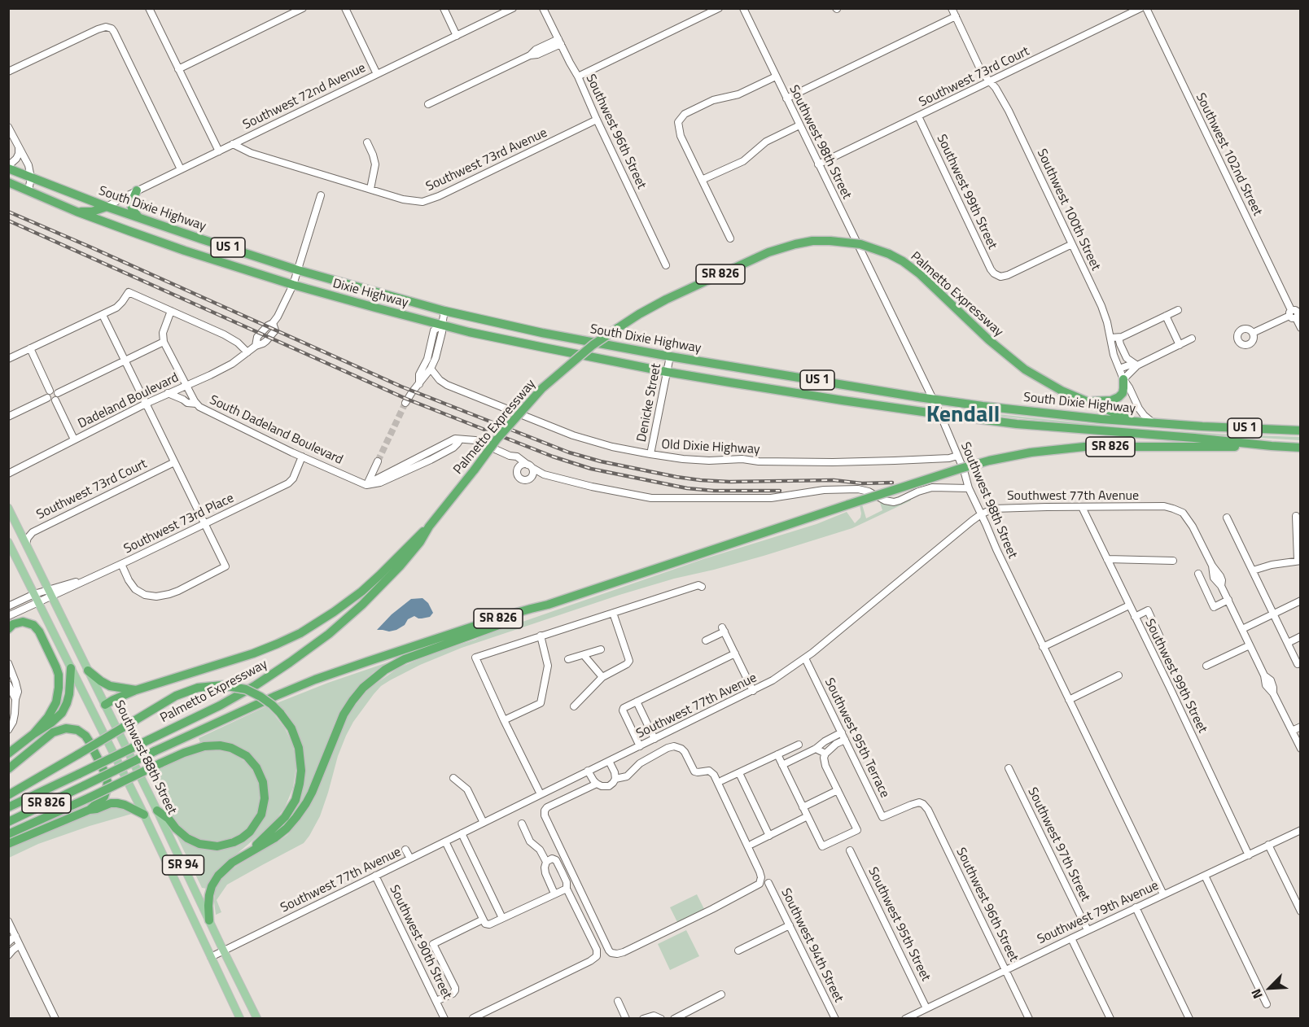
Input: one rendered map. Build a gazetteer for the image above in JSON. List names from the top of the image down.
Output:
{
  "streets": {
    "highway": [
      "South Dixie Highway",
      "US 1",
      "SR 826",
      "Dixie Highway",
      "Palmetto Expressway"
    ],
    "main road": ["Southwest 88th Street", "SR 94"],
    "street": [
      "Southwest 73rd Court",
      "Southwest 72nd Avenue",
      "Southwest 96th Street",
      "Southwest 98th Street",
      "Southwest 102nd Street",
      "Southwest 73rd Avenue",
      "Southwest 99th Street",
      "Southwest 100th Street",
      "Dadeland Boulevard",
      "Denicke Street",
      "South Dadeland Boulevard",
      "Old Dixie Highway",
      "Southwest 77th Avenue",
      "Southwest 73rd Place",
      "Southwest 95th Terrace",
      "Southwest 97th Street",
      "Southwest 79th Avenue",
      "Southwest 95th Street",
      "Southwest 90th Street",
      "Southwest 94th Street"
    ]
  },
  "crossings": [
    ["Southwest 73rd Court", "Southwest 98th Street"],
    ["Southwest 73rd Court", "Southwest 99th Street"],
    ["Southwest 73rd Court", "Southwest 100th Street"],
    ["Southwest 73rd Court", "Southwest 88th Street"],
    ["Southwest 72nd Avenue", "Southwest 73rd Avenue"],
    ["Southwest 72nd Avenue", "South Dixie Highway"],
    ["Southwest 96th Street", "Southwest 73rd Avenue"],
    ["Southwest 96th Street", "Southwest 95th Terrace"],
    ["Southwest 96th Street", "Southwest 79th Avenue"],
    ["Southwest 98th Street", "South Dixie Highway"],
    ["Southwest 98th Street", "Old Dixie Highway"],
    ["Southwest 98th Street", "Southwest 77th Avenue"],
    ["Southwest 98th Street", "Southwest 79th Avenue"],
    ["Southwest 99th Street", "Southwest 100th Street"],
    ["Southwest 99th Street", "Southwest 77th Avenue"],
    ["Southwest 99th Street", "Southwest 79th Avenue"],
    ["South Dixie Highway", "Southwest 100th Street"],
    ["South Dixie Highway", "Dixie Highway"],
    ["South Dixie Highway", "Palmetto Expressway"],
    ["South Dixie Highway", "Dadeland Boulevard"],
    ["South Dixie Highway", "Denicke Street"],
    ["Dixie Highway", "Dadeland Boulevard"],
    ["Dadeland Boulevard", "South Dadeland Boulevard"],
    ["Denicke Street", "Old Dixie Highway"],
    ["South Dadeland Boulevard", "Southwest 73rd Place"],
    ["Southwest 77th Avenue", "Southwest 95th Terrace"],
    ["Southwest 77th Avenue", "Southwest 88th Street"],
    ["Southwest 77th Avenue", "Southwest 90th Street"],
    ["Southwest 73rd Place", "Southwest 88th Street"],
    ["Southwest 97th Street", "Southwest 79th Avenue"],
    ["Southwest 79th Avenue", "Southwest 95th Street"]
  ],
  "districts": ["Kendall"],
  "north": "bottom left"
}
